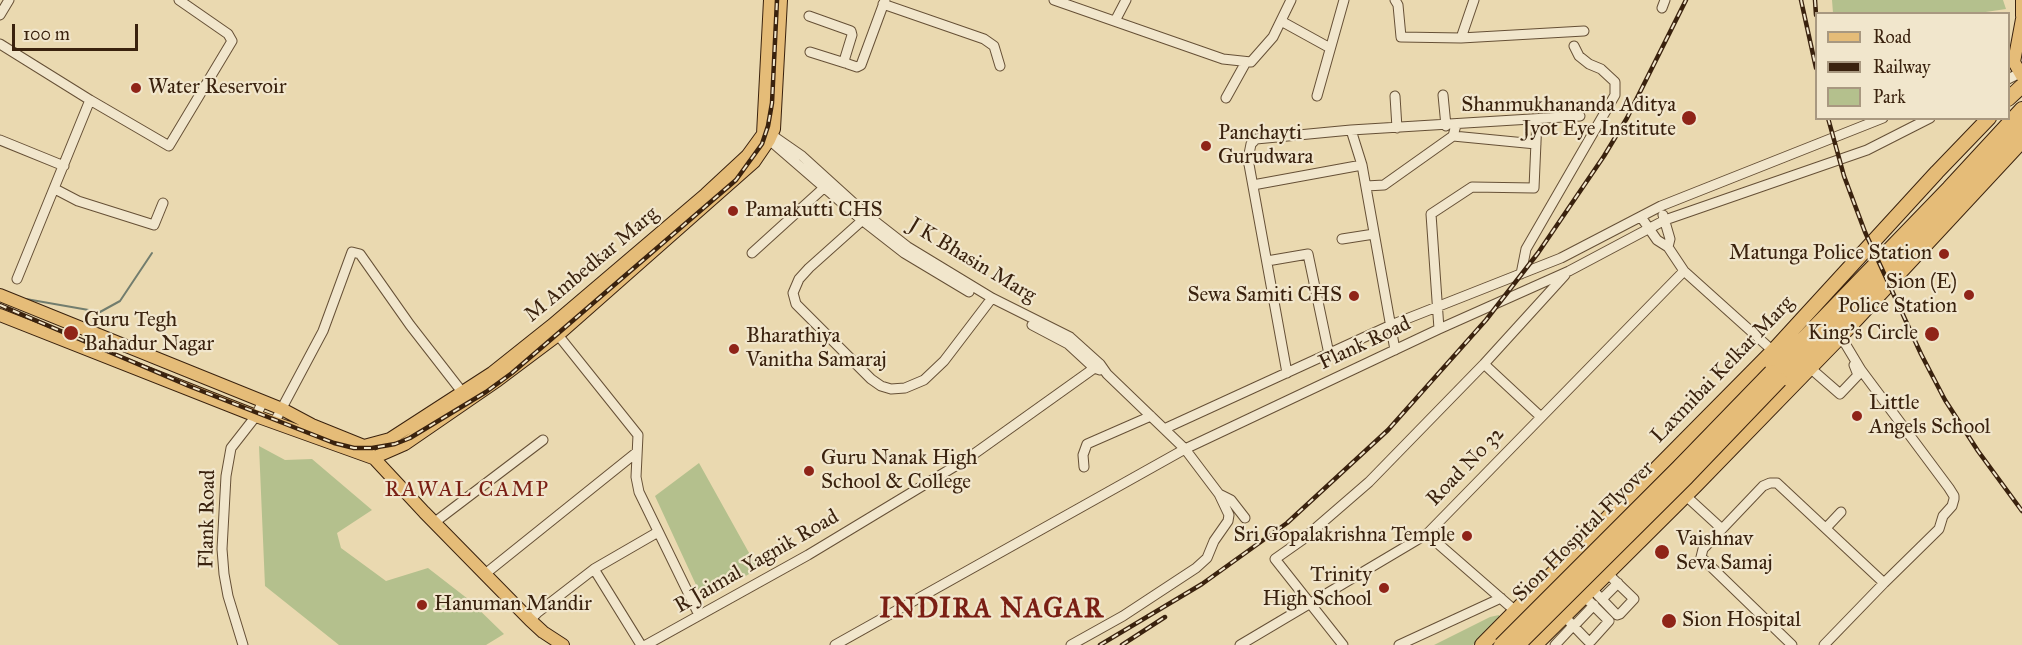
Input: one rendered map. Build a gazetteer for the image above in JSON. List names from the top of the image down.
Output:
{
  "streets": {
    "highway": ["Laxmibai Kelkar Marg", "Sion Hospital Flyover"],
    "main road": ["M Ambedkar Marg"],
    "street": [
      "J K Bhasin Marg",
      "Flank Road",
      "Road No 32",
      "R Jaimal Yagnik Road"
    ]
  },
  "crossings": [
    ["J K Bhasin Marg", "M Ambedkar Marg"],
    ["J K Bhasin Marg", "Flank Road"],
    ["J K Bhasin Marg", "R Jaimal Yagnik Road"]
  ],
  "districts": ["RAWAL CAMP", "INDIRA NAGAR"],
  "places": [
    "Water Reservoir",
    "Shanmukhananda Aditya Jyot Eye Institute",
    "Panchayti Gurudwara",
    "Pamakutti CHS",
    "Matunga Police Station",
    "Sion (E) Police Station",
    "Sewa Samiti CHS",
    "Guru Tegh Bahadur Nagar",
    "King's Circle",
    "Bharathiya Vanitha Samaraj",
    "Little Angels School",
    "Guru Nanak High School & College",
    "Sri Gopalakrishna Temple",
    "Vaishnav Seva Samaj",
    "Trinity High School",
    "Hanuman Mandir",
    "Sion Hospital"
  ],
  "legend": ["Road", "Railway", "Park"],
  "scale_bar": "100 m"
}
